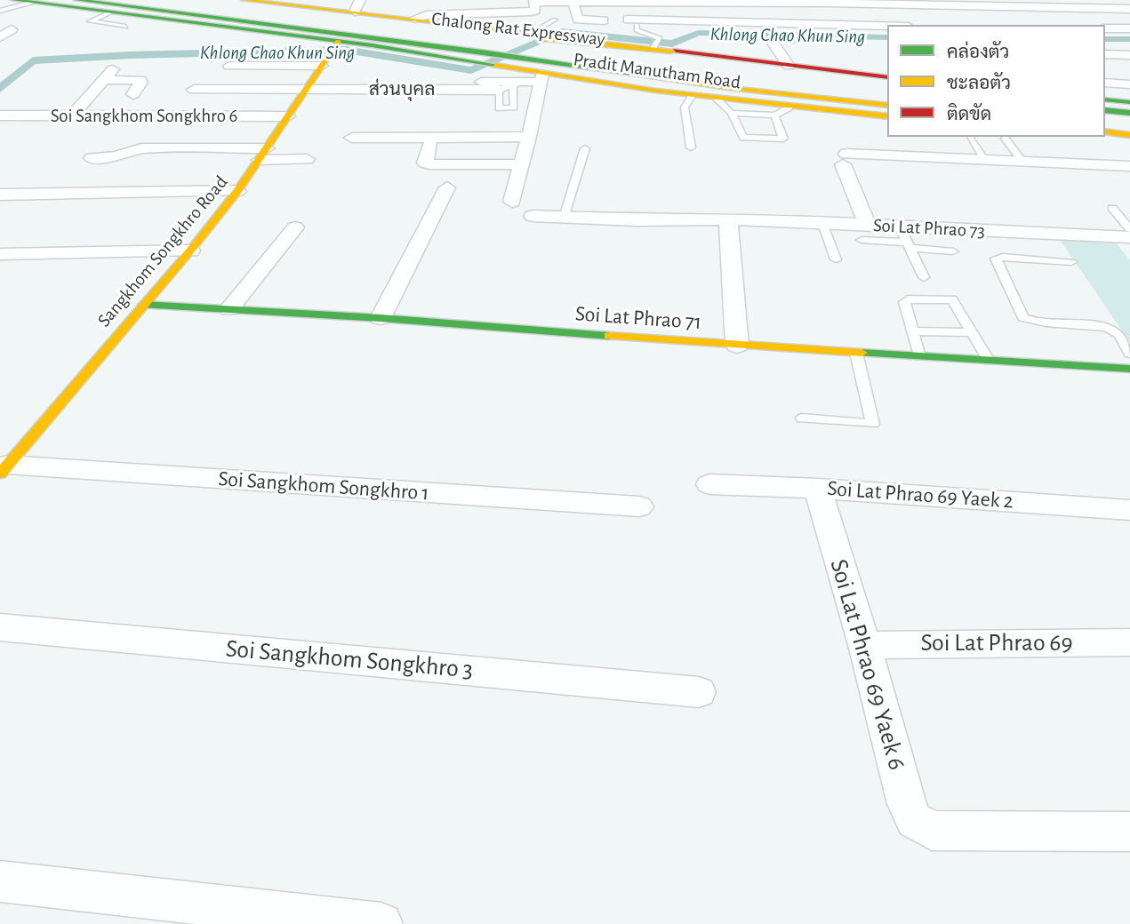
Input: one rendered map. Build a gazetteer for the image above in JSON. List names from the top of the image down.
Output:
{
  "streets": {
    "main road": [
      "Chalong Rat Expressway",
      "Pradit Manutham Road",
      "Sangkhom Songkhro Road",
      "Soi Lat Phrao 71"
    ],
    "street": [
      "ส่วนบุคล",
      "Soi Sangkhom Songkhro 6",
      "Soi Lat Phrao 73",
      "Soi Sangkhom Songkhro 1",
      "Soi Lat Phrao 69 Yaek 2",
      "Soi Lat Phrao 69",
      "Soi Sangkhom Songkhro 3",
      "Soi Lat Phrao 69 Yaek 6"
    ]
  },
  "crossings": [
    ["Chalong Rat Expressway", "Pradit Manutham Road"],
    ["Pradit Manutham Road", "Sangkhom Songkhro Road"],
    ["ส่วนบุคล", "Sangkhom Songkhro Road"],
    ["Soi Sangkhom Songkhro 6", "Sangkhom Songkhro Road"],
    ["Sangkhom Songkhro Road", "Soi Lat Phrao 71"],
    ["Sangkhom Songkhro Road", "Soi Sangkhom Songkhro 1"],
    ["Soi Lat Phrao 69 Yaek 2", "Soi Lat Phrao 69 Yaek 6"],
    ["Soi Lat Phrao 69", "Soi Lat Phrao 69 Yaek 6"]
  ],
  "water": ["Khlong Chao Khun Sing"],
  "legend": ["คล่องตัว", "ชะลอตัว", "ติดขัด"]
}
